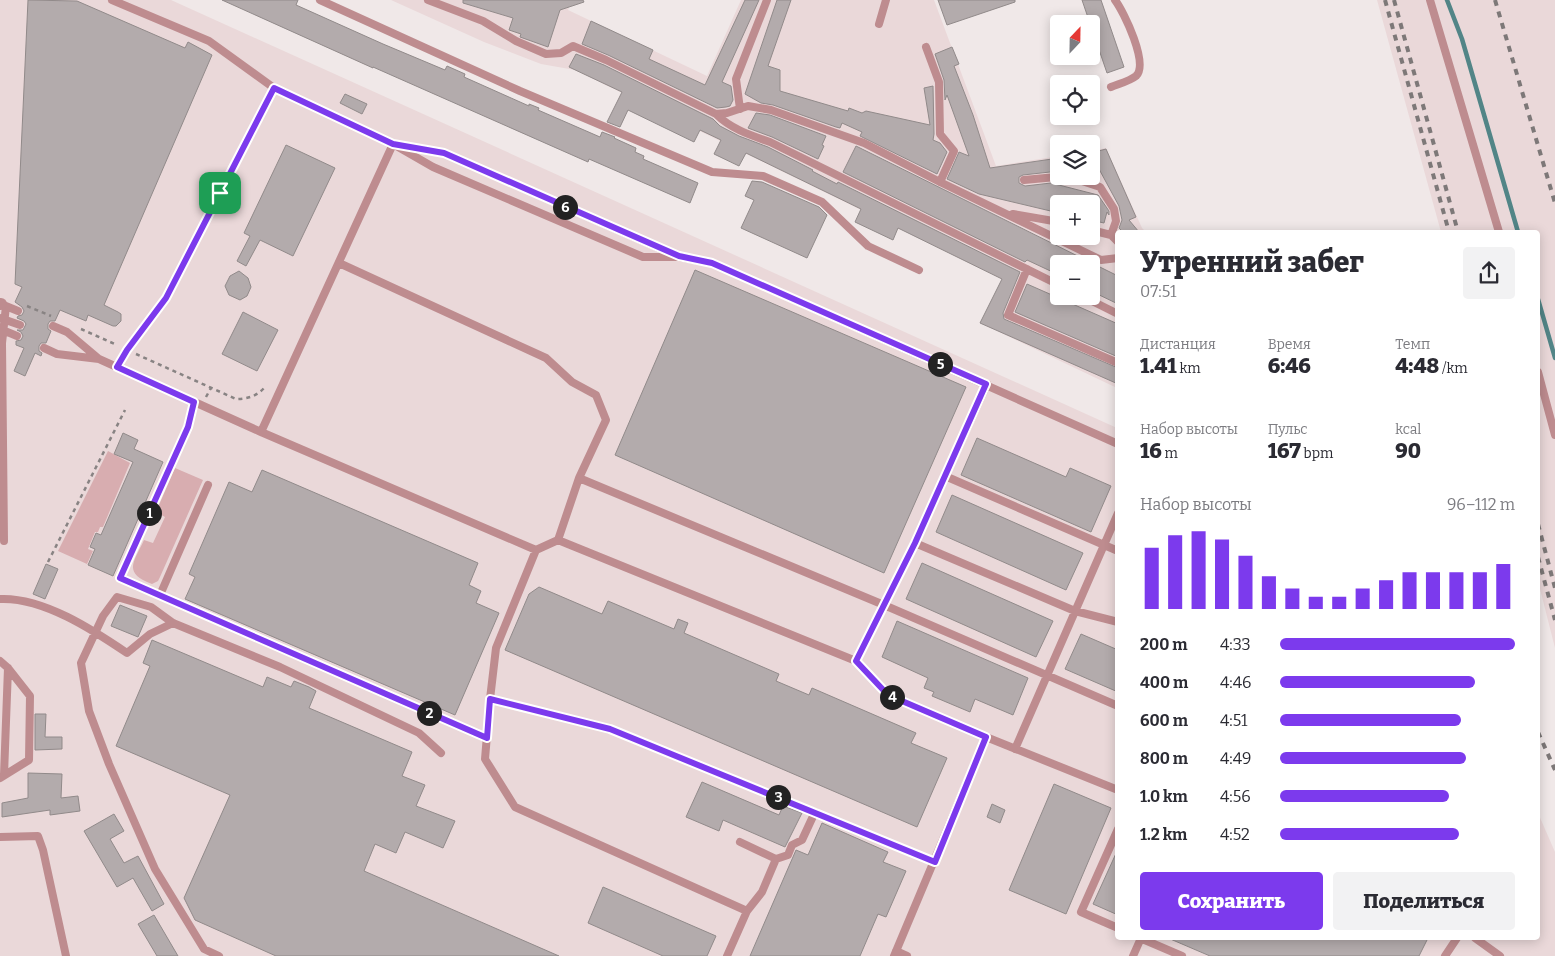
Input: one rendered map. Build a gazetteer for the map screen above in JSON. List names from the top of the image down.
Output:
{
  "north": "top",
  "page": {
    "map_buttons": ["+", "−"],
    "pins": [
      "6",
      "5",
      "1",
      "4",
      "2",
      "3"
    ],
    "heading": ["Утренний забег", "07:51"],
    "stats": [
      ["Дистанция", "1.41 km"],
      ["Время", "6:46"],
      ["Темп", "4:48 /km"],
      ["Набор высоты", "16 m"],
      ["Пульс", "167 bpm"],
      ["kcal", "90"]
    ],
    "chart": ["Набор высоты", "96–112 m"],
    "list": [
      {
        "name": "200 m",
        "note": "4:33"
      },
      {
        "name": "400 m",
        "note": "4:46"
      },
      {
        "name": "600 m",
        "note": "4:51"
      },
      {
        "name": "800 m",
        "note": "4:49"
      },
      {
        "name": "1.0 km",
        "note": "4:56"
      },
      {
        "name": "1.2 km",
        "note": "4:52"
      }
    ],
    "buttons": ["Сохранить", "Поделиться"]
  }
}
